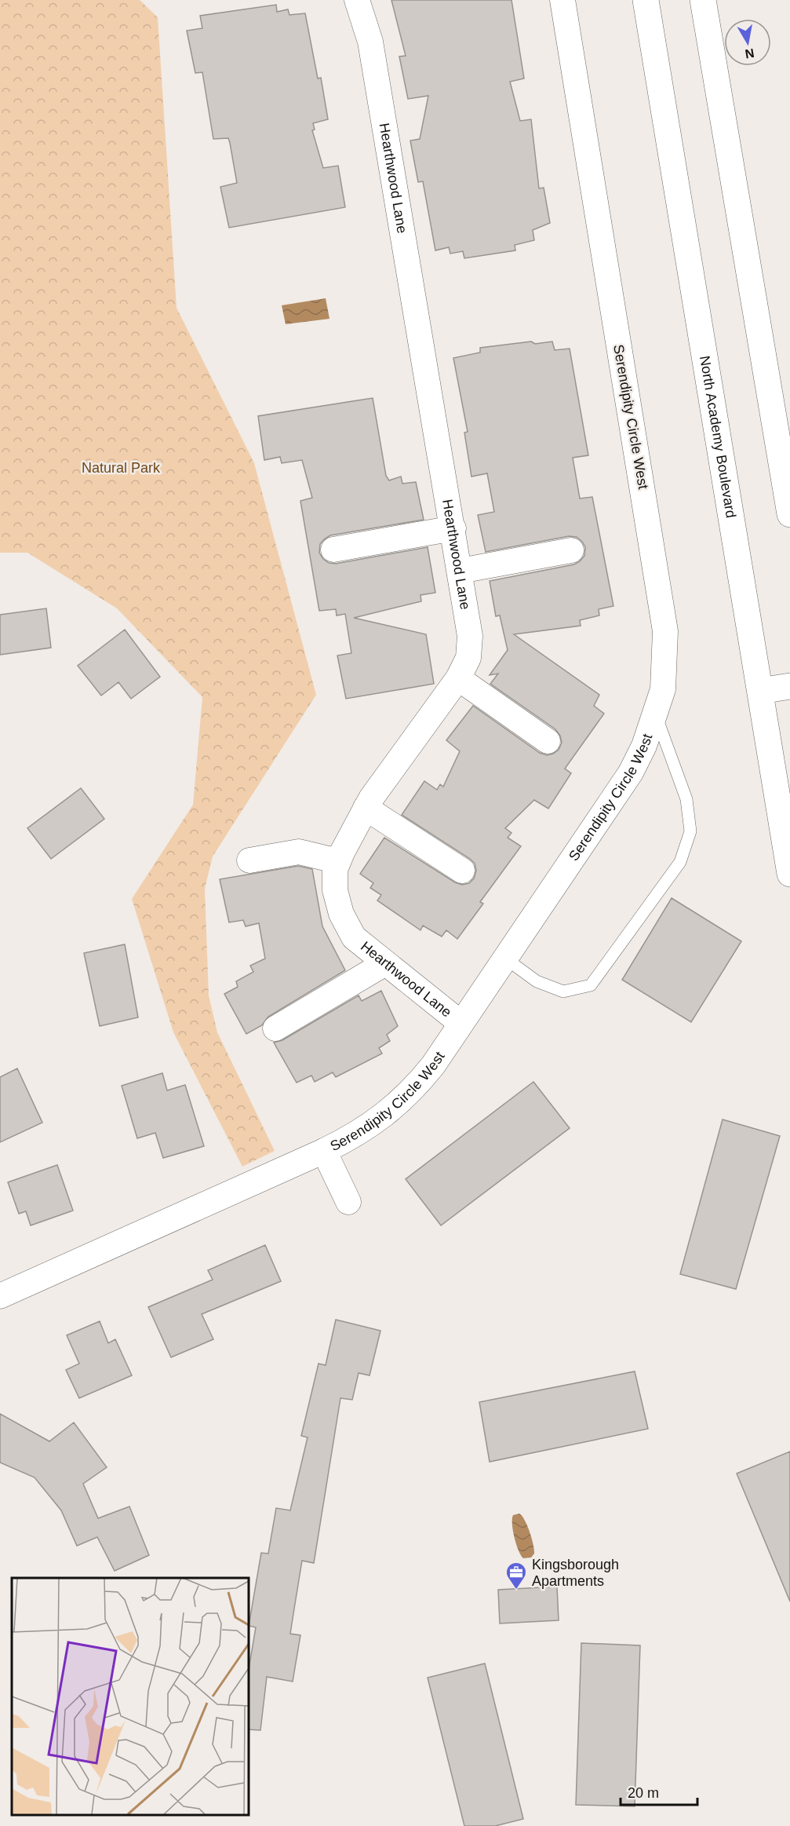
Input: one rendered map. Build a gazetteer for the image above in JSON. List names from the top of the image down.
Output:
{
  "streets": {
    "main road": ["North Academy Boulevard"],
    "street": ["Hearthwood Lane", "Serendipity Circle West"]
  },
  "crossings": [
    ["Hearthwood Lane", "Serendipity Circle West"]
  ],
  "parks": ["Natural Park"],
  "places": {
    "office": ["Kingsborough Apartments"]
  },
  "scale_bar": "20 m",
  "north": "bottom"
}
